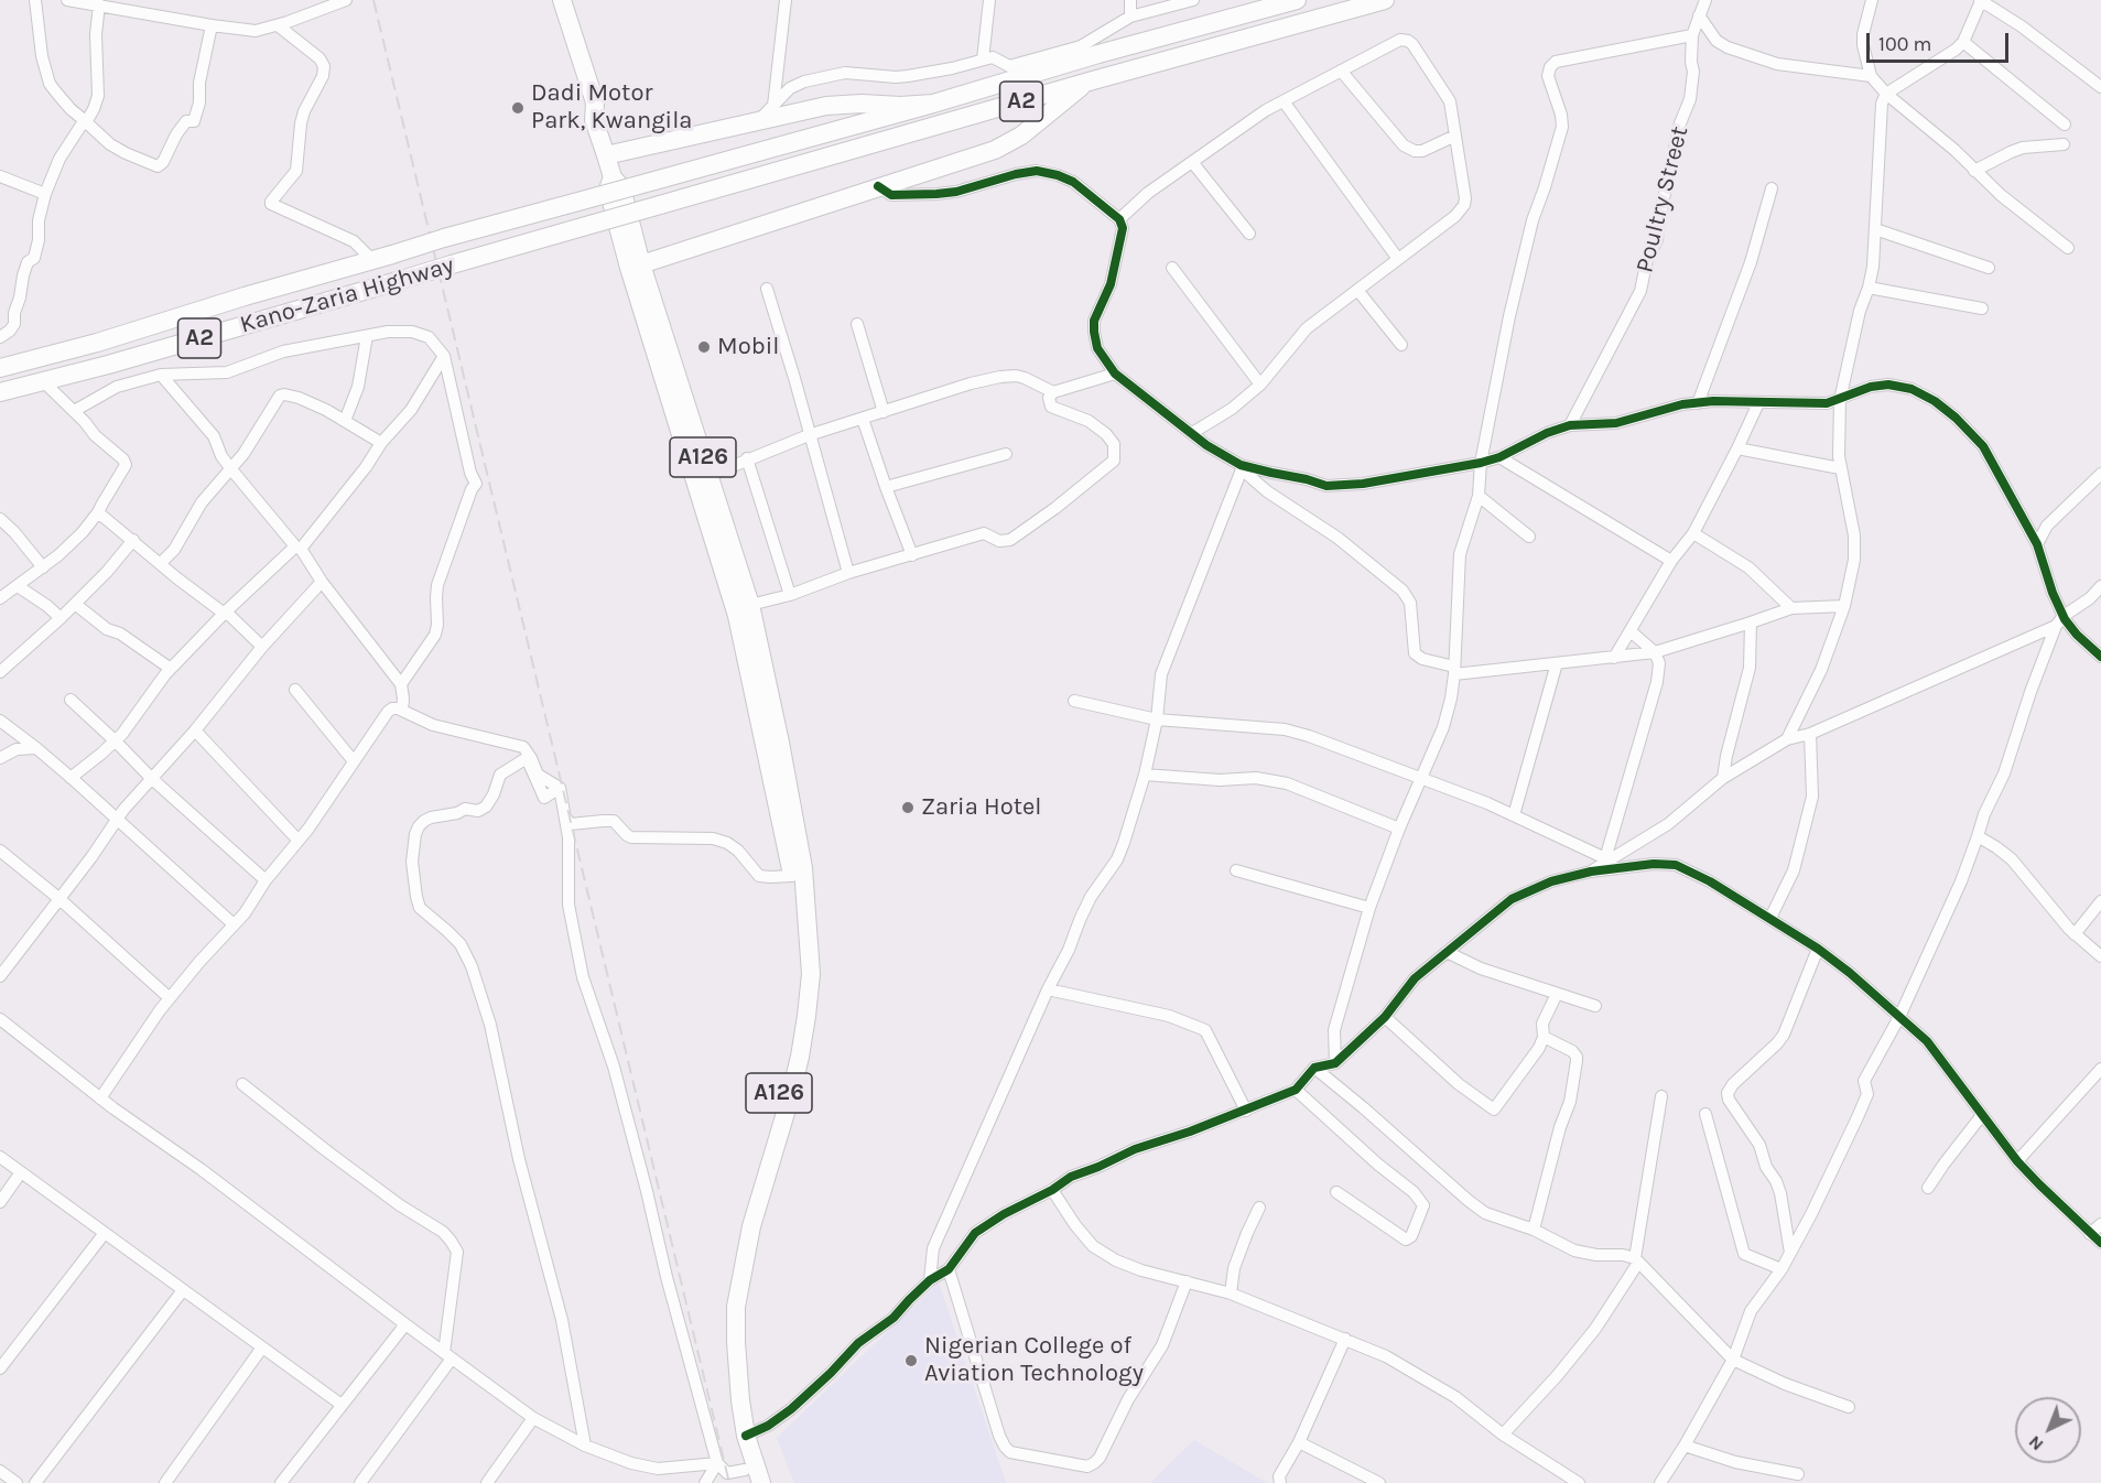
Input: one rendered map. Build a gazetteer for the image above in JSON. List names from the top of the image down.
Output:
{
  "streets": {
    "main road": ["A2", "Kano-Zaria Highway", "A126"],
    "street": ["Poultry Street"]
  },
  "crossings": [
    ["A2", "Kano-Zaria Highway"]
  ],
  "places": [
    "Dadi Motor Park, Kwangila",
    "Mobil",
    "Zaria Hotel",
    "Nigerian College of Aviation Technology"
  ],
  "scale_bar": "100 m",
  "north": "bottom left"
}
